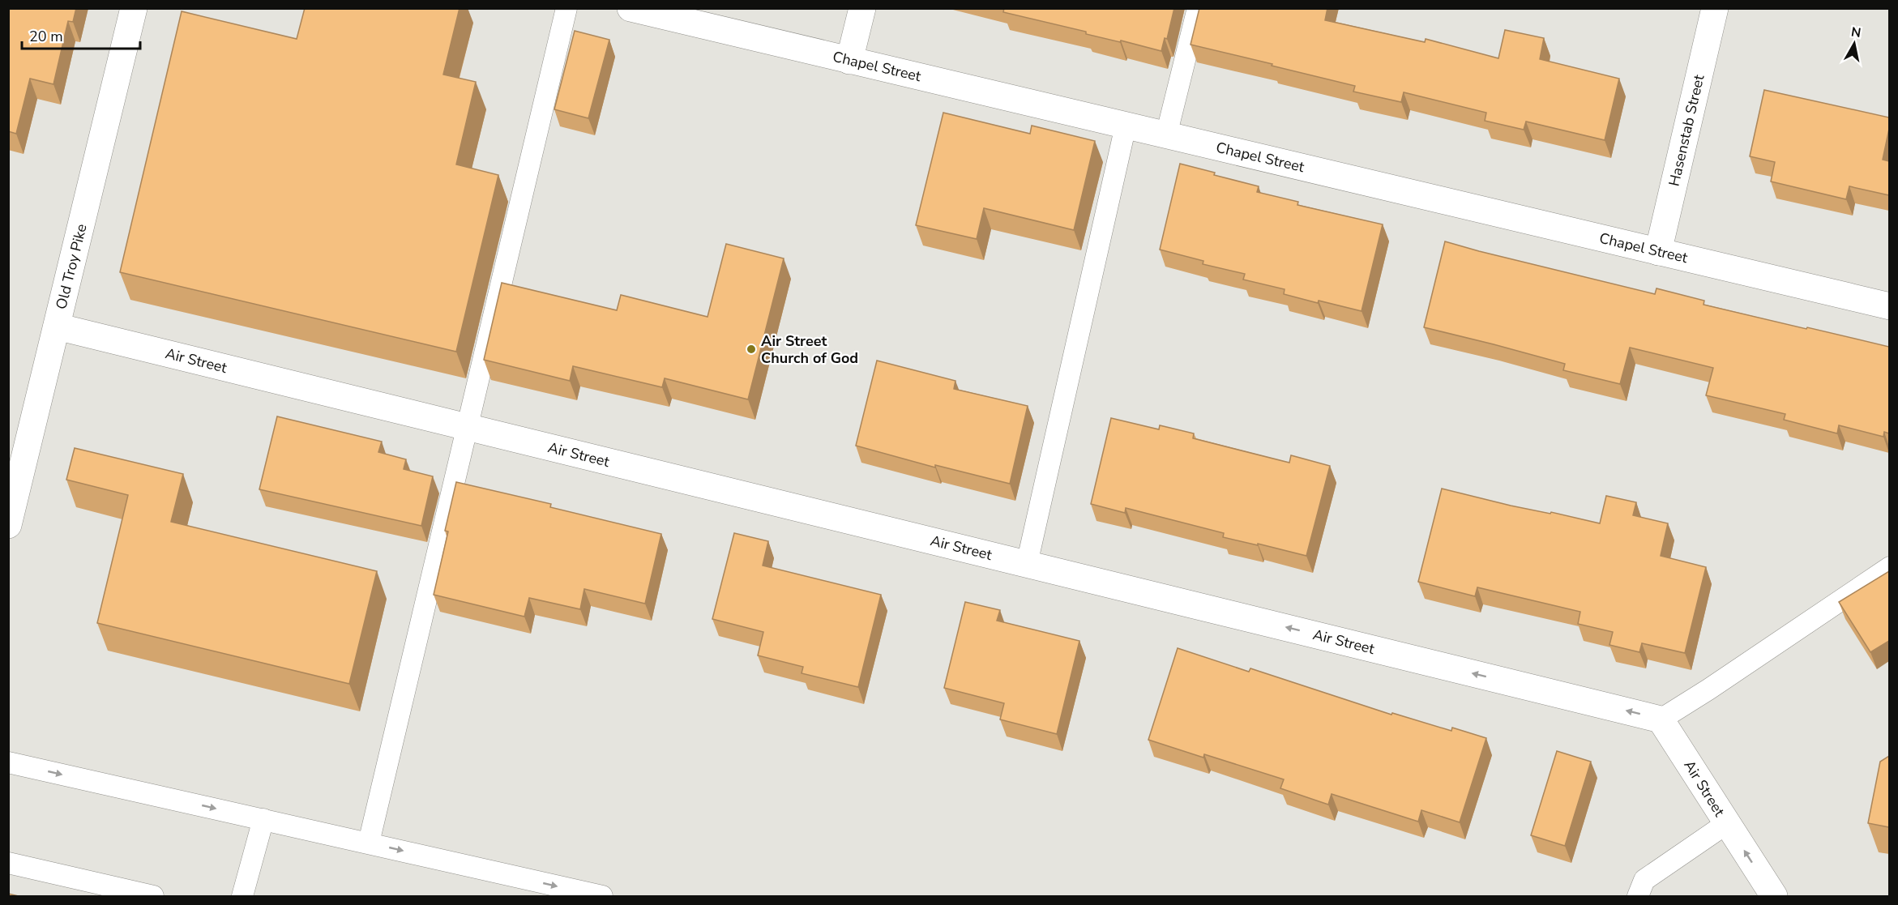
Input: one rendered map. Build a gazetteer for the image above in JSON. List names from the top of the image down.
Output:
{
  "streets": {
    "street": [
      "Chapel Street",
      "Hasenstab Street",
      "Old Troy Pike",
      "Air Street"
    ]
  },
  "crossings": [
    ["Chapel Street", "Hasenstab Street"],
    ["Old Troy Pike", "Air Street"]
  ],
  "one_way": ["Air Street"],
  "places": ["Air Street Church of God"],
  "scale_bar": "20 m",
  "north": "top"
}
